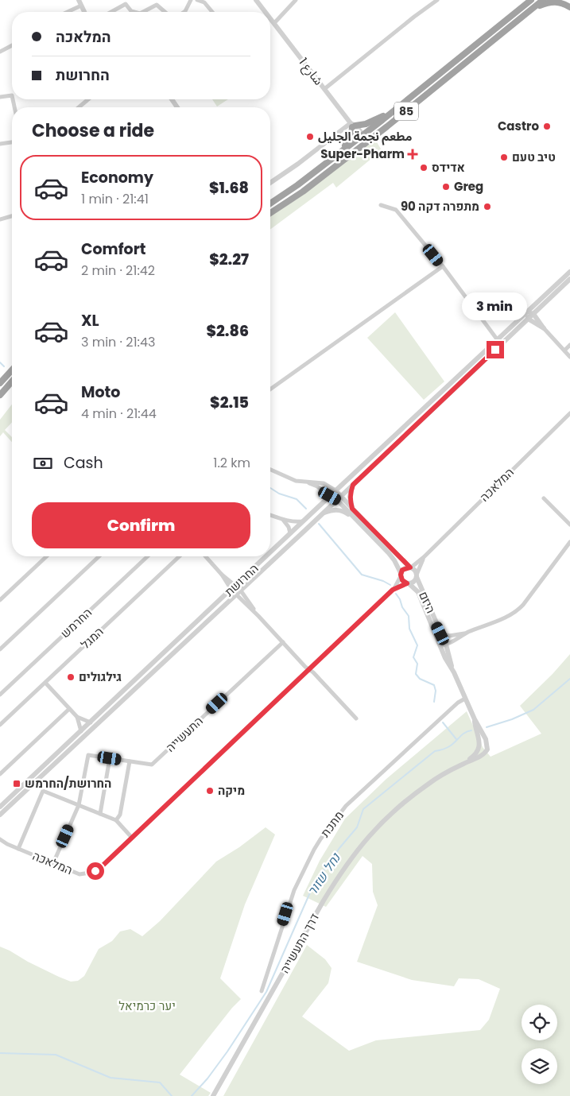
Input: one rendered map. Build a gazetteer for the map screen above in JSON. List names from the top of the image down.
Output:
{
  "streets": {
    "highway": ["85"],
    "street": [
      "شارع 1",
      "המלאכה",
      "החרושת",
      "היזם",
      "החרמש",
      "המגל",
      "התעשייה",
      "מתכת",
      "דרך התעשייה"
    ]
  },
  "crossings": [
    ["شارع 1", "85"],
    ["המלאכה", "היזם"],
    ["היזם", "מתכת"],
    ["היזם", "דרך התעשייה"],
    ["מתכת", "דרך התעשייה"]
  ],
  "water": ["נחל שזור"],
  "parks": ["יער כרמיאל"],
  "places": {
    "other": [
      "Castro",
      "مطعم نجمة الجليل",
      "טיב טעם",
      "אדידס",
      "Greg",
      "מתפרה דקה 90",
      "גילגולים",
      "מיקה"
    ],
    "health": ["Super-Pharm"],
    "transit": ["החרושת/החרמש"]
  },
  "page": {
    "banner": ["המלאכה", "החרושת"],
    "heading": "Choose a ride",
    "list": [
      {
        "name": "Economy",
        "note": "1 min · 21:41",
        "value": "$1.68"
      },
      {
        "name": "Comfort",
        "note": "2 min · 21:42",
        "value": "$2.27"
      },
      {
        "name": "XL",
        "note": "3 min · 21:43",
        "value": "$2.86"
      },
      {
        "name": "Moto",
        "note": "4 min · 21:44",
        "value": "$2.15"
      }
    ],
    "bubble": "3 min",
    "pay": ["Cash", "1.2 km"],
    "buttons": "Confirm"
  }
}
